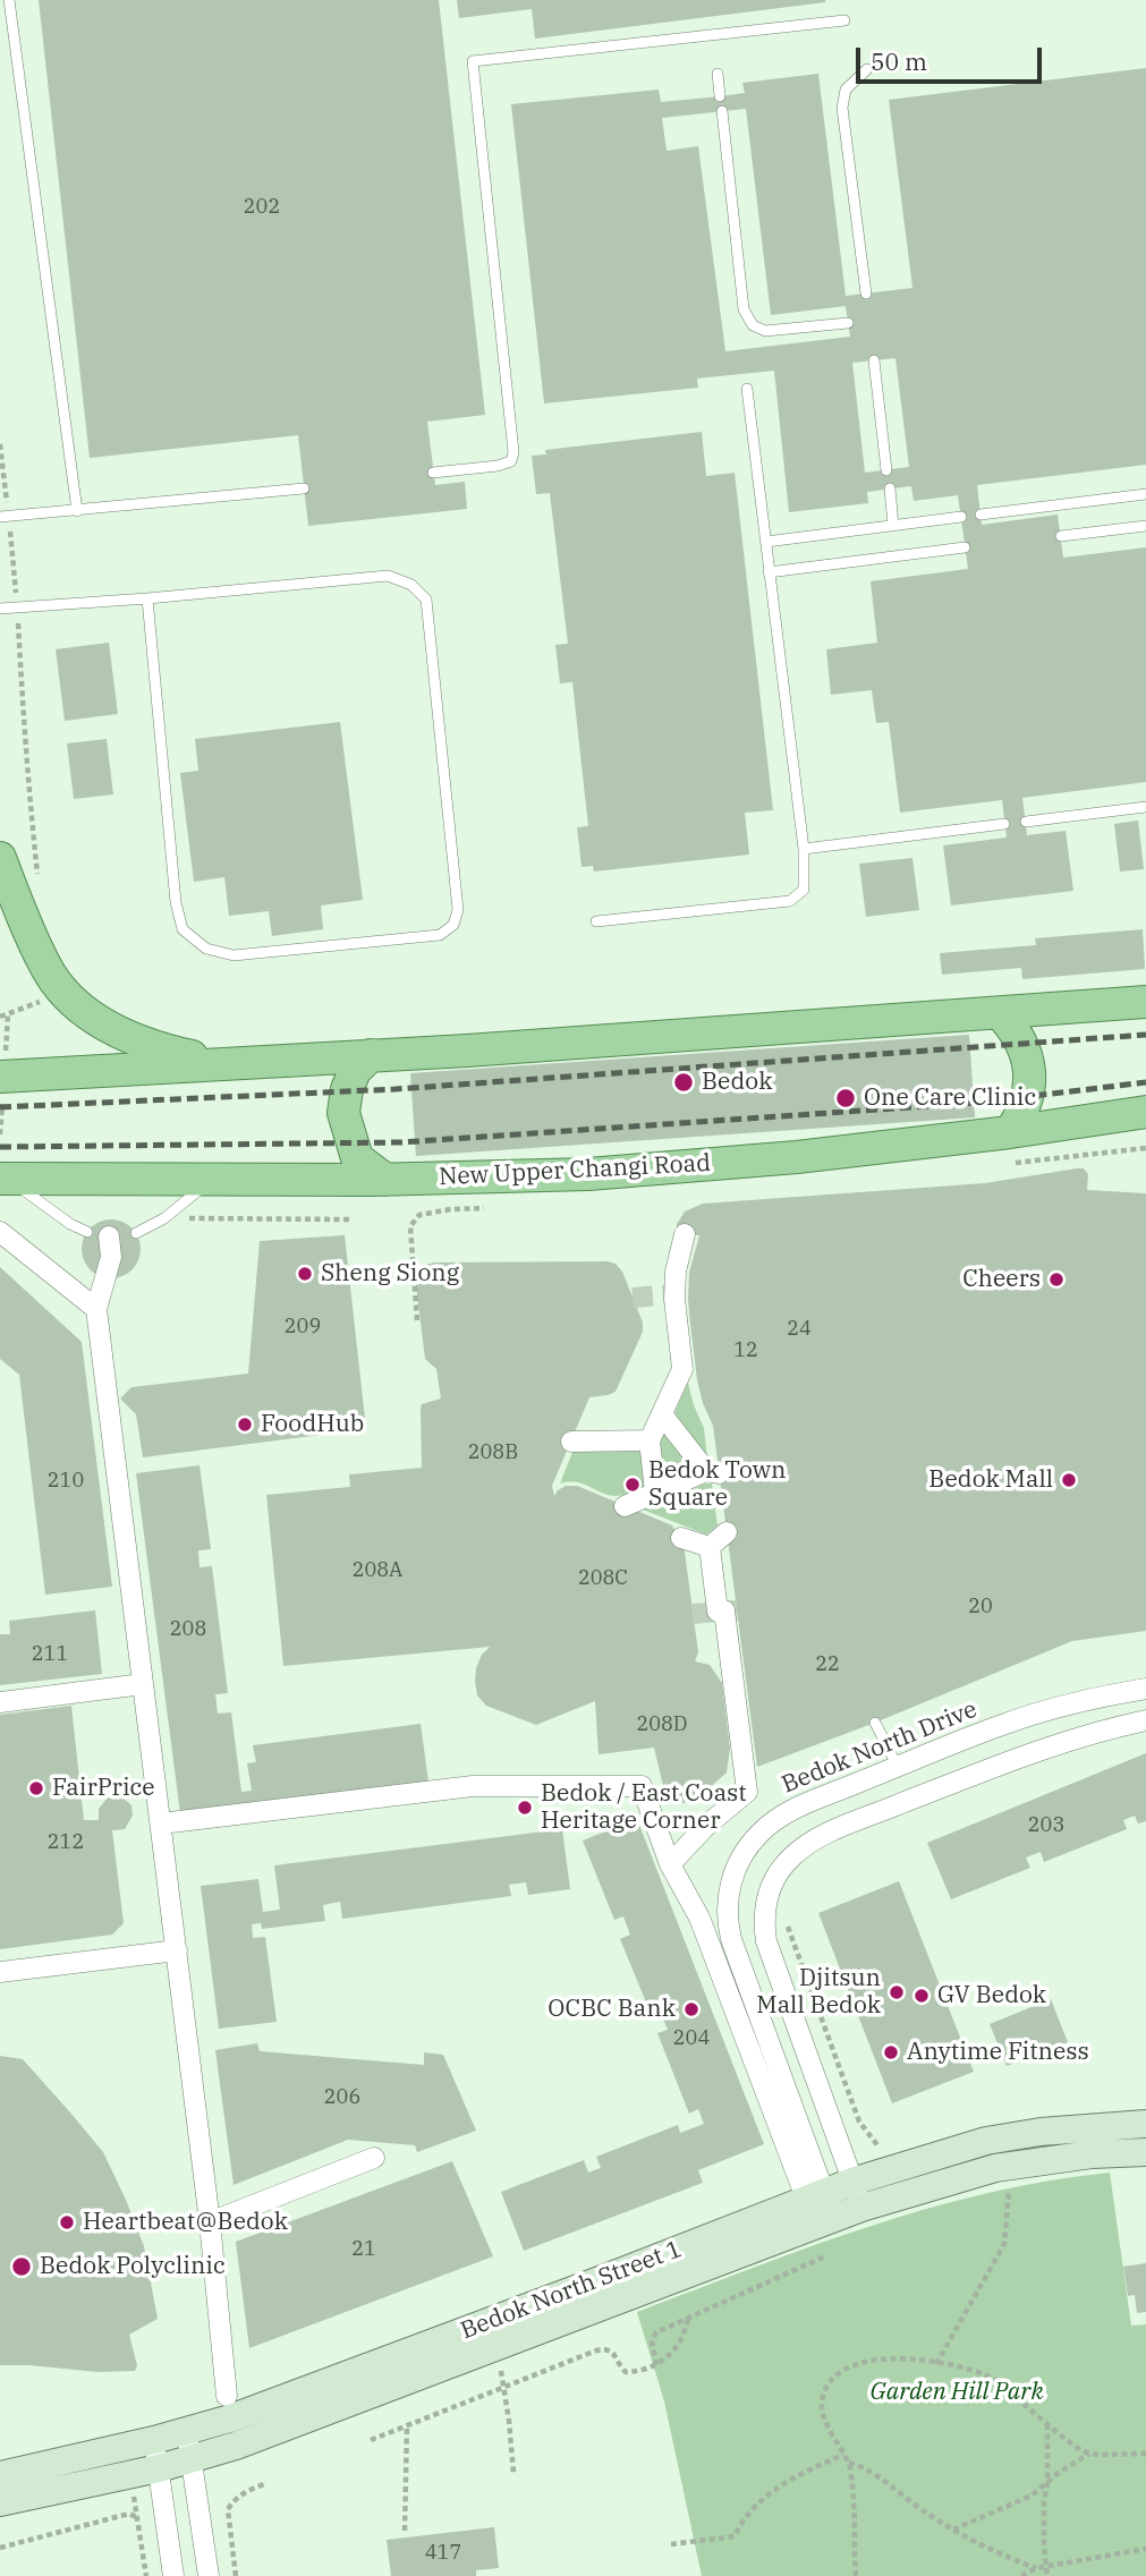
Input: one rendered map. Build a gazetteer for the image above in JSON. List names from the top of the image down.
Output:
{
  "streets": {
    "main road": ["New Upper Changi Road"],
    "street": ["Bedok North Drive", "Bedok North Street 1"]
  },
  "crossings": [
    ["Bedok North Drive", "Bedok North Street 1"]
  ],
  "parks": ["Garden Hill Park"],
  "places": [
    "Bedok",
    "One Care Clinic",
    "Sheng Siong",
    "Cheers",
    "FoodHub",
    "Bedok Mall",
    "Bedok Town Square",
    "FairPrice",
    "Bedok / East Coast Heritage Corner",
    "Djitsun Mall Bedok",
    "GV Bedok",
    "OCBC Bank",
    "Anytime Fitness",
    "Heartbeat@Bedok",
    "Bedok Polyclinic"
  ],
  "house_numbers": [
    "202",
    "209",
    "24",
    "12",
    "208B",
    "210",
    "208A",
    "208C",
    "20",
    "208",
    "211",
    "22",
    "208D",
    "203",
    "212",
    "204",
    "206",
    "21",
    "417"
  ],
  "scale_bar": "50 m"
}
